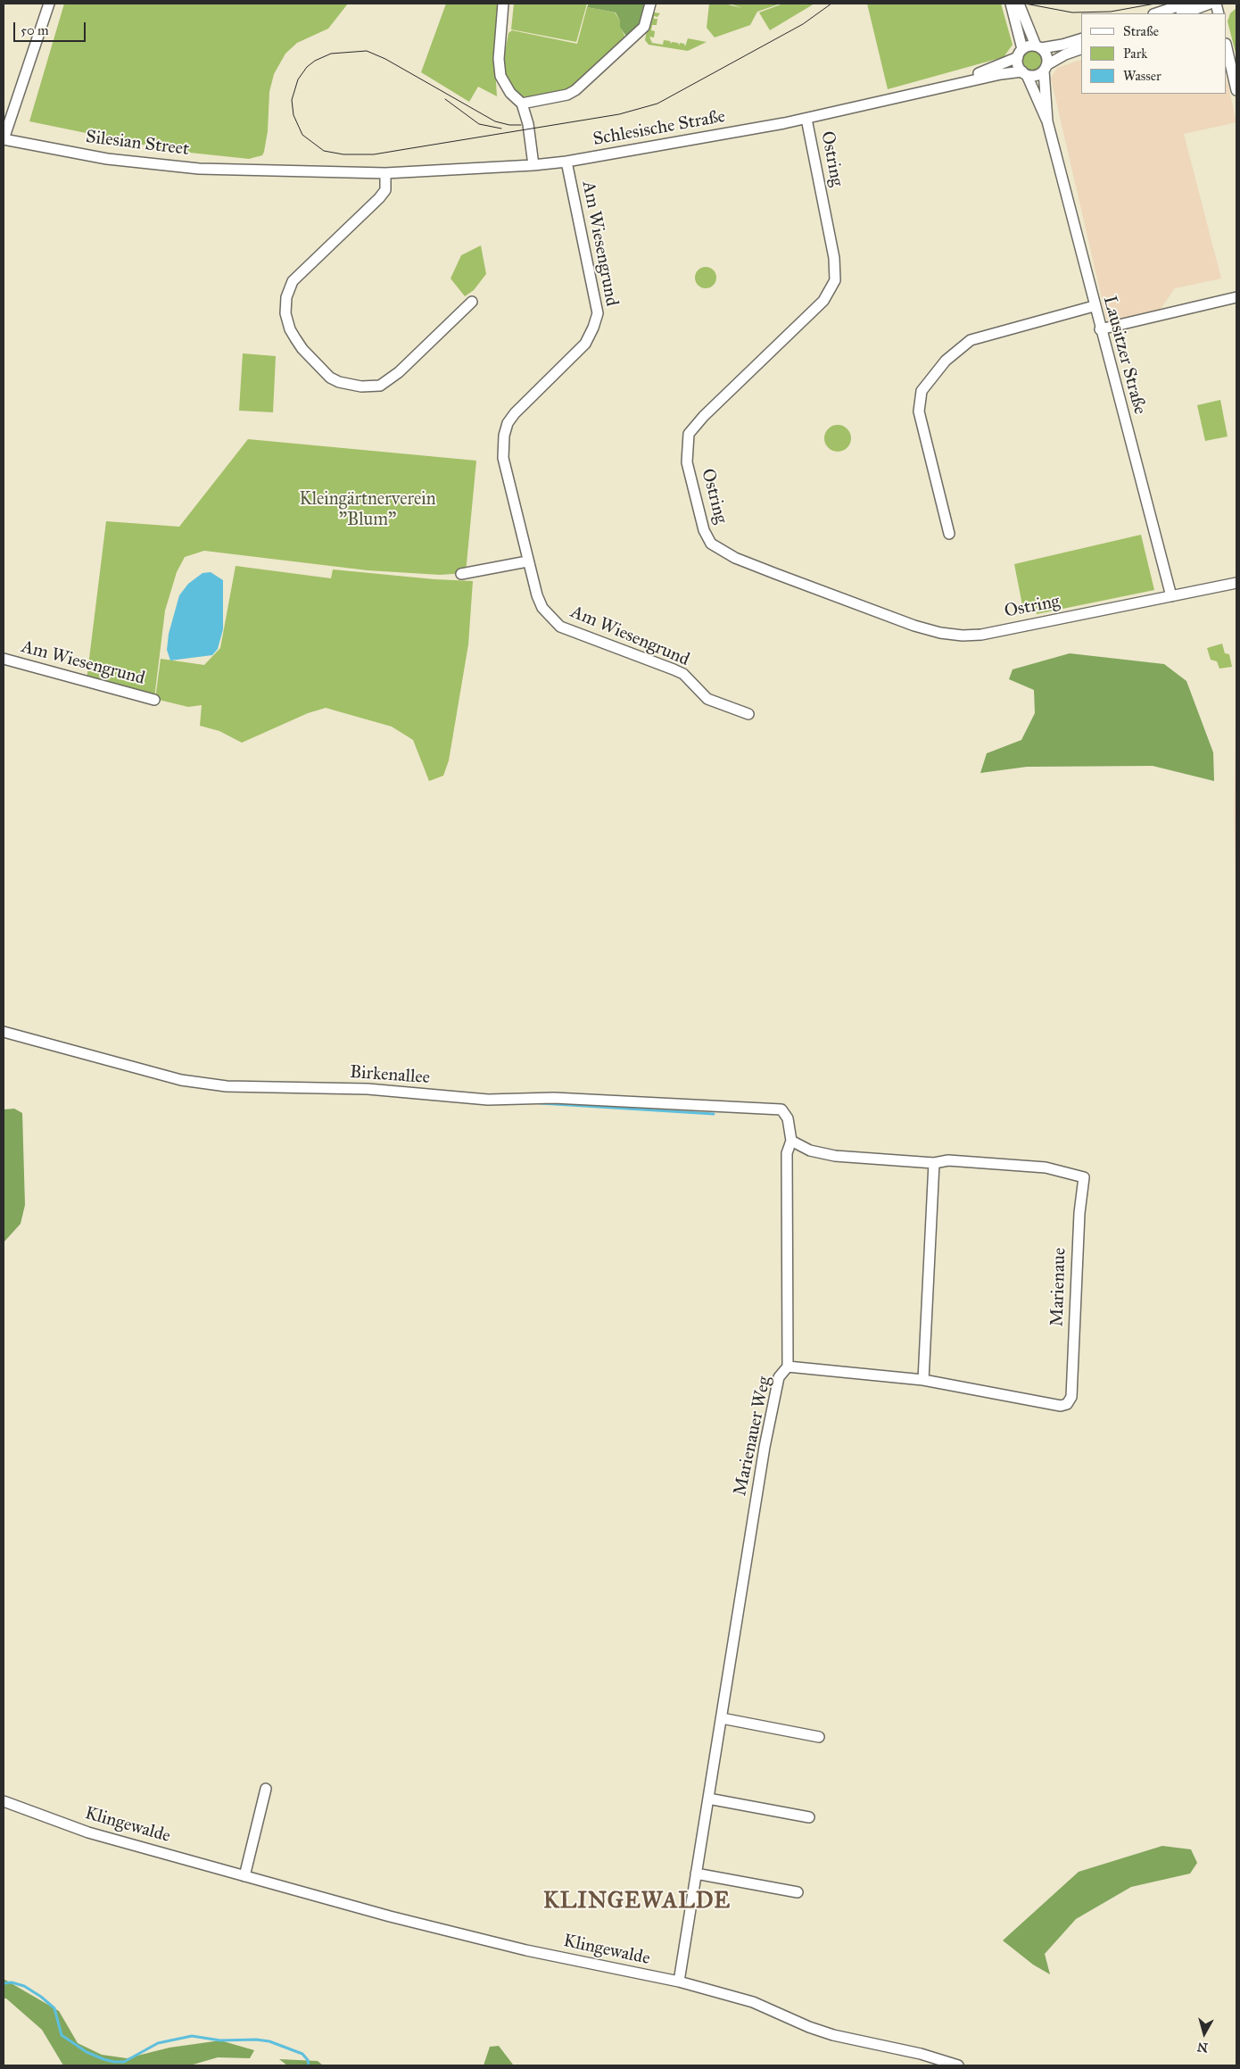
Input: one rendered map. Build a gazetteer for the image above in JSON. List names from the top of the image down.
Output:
{
  "streets": {
    "street": [
      "Schlesische Straße",
      "Silesian Street",
      "Ostring",
      "Am Wiesengrund",
      "Lausitzer Straße",
      "Birkenallee",
      "Marienaue",
      "Marienauer Weg",
      "Klingewalde"
    ]
  },
  "crossings": [
    ["Schlesische Straße", "Silesian Street"],
    ["Schlesische Straße", "Ostring"],
    ["Schlesische Straße", "Am Wiesengrund"],
    ["Schlesische Straße", "Lausitzer Straße"],
    ["Ostring", "Lausitzer Straße"],
    ["Birkenallee", "Marienauer Weg"],
    ["Marienaue", "Marienauer Weg"],
    ["Marienauer Weg", "Klingewalde"]
  ],
  "districts": ["KLINGEWALDE"],
  "parks": ["Kleingärtnerverein \"Blum\""],
  "legend": ["Straße", "Park", "Wasser"],
  "scale_bar": "50 m",
  "north": "bottom"
}
